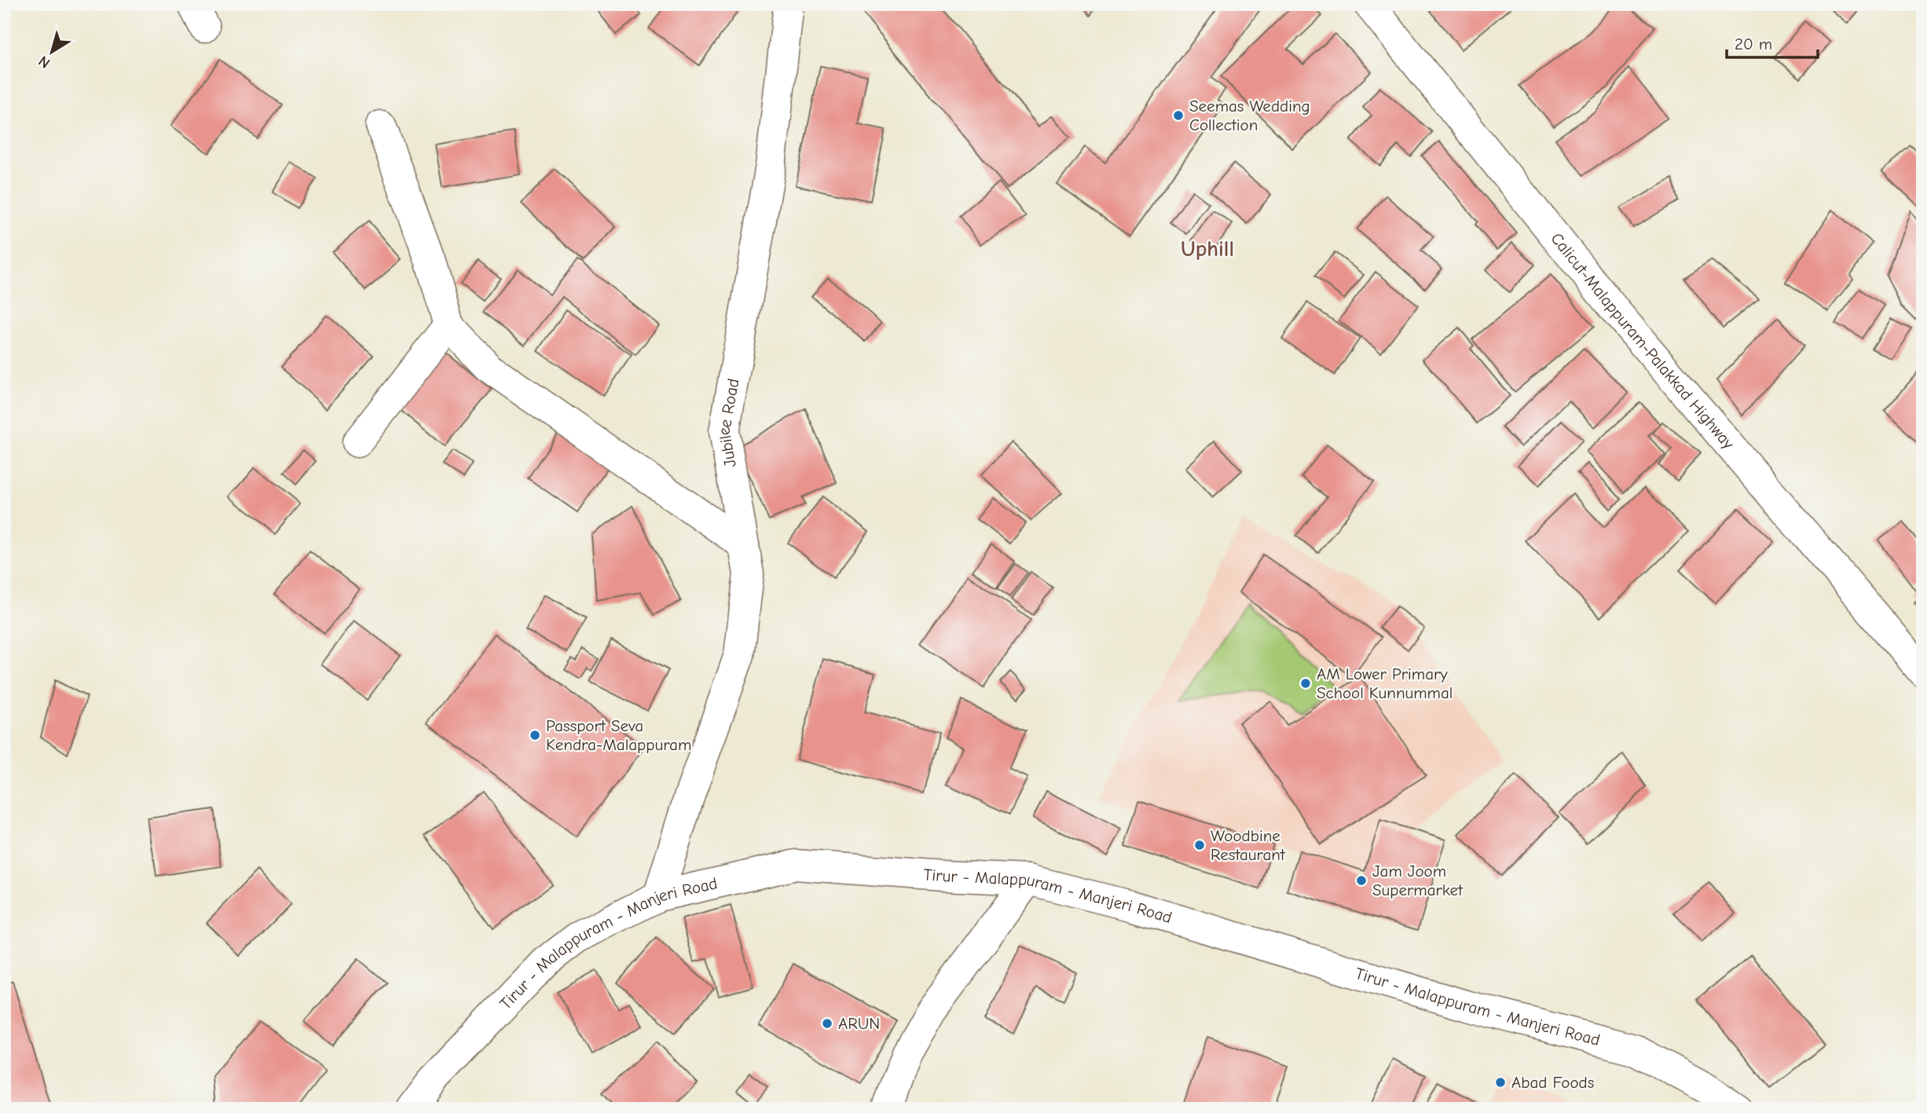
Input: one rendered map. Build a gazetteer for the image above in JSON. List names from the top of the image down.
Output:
{
  "streets": {
    "main road": ["Calicut-Malappuram-Palakkad Highway", "Jubilee Road", "Tirur - Malappuram - Manjeri Road"]
  },
  "crossings": [
    ["Jubilee Road", "Tirur - Malappuram - Manjeri Road"]
  ],
  "districts": ["Uphill"],
  "places": [
    "Seemas Wedding Collection",
    "AM Lower Primary School Kunnummal",
    "Passport Seva Kendra-Malappuram",
    "Woodbine Restaurant",
    "Jam Joom Supermarket",
    "ARUN",
    "Abad Foods"
  ],
  "scale_bar": "20 m",
  "north": "bottom left"
}
